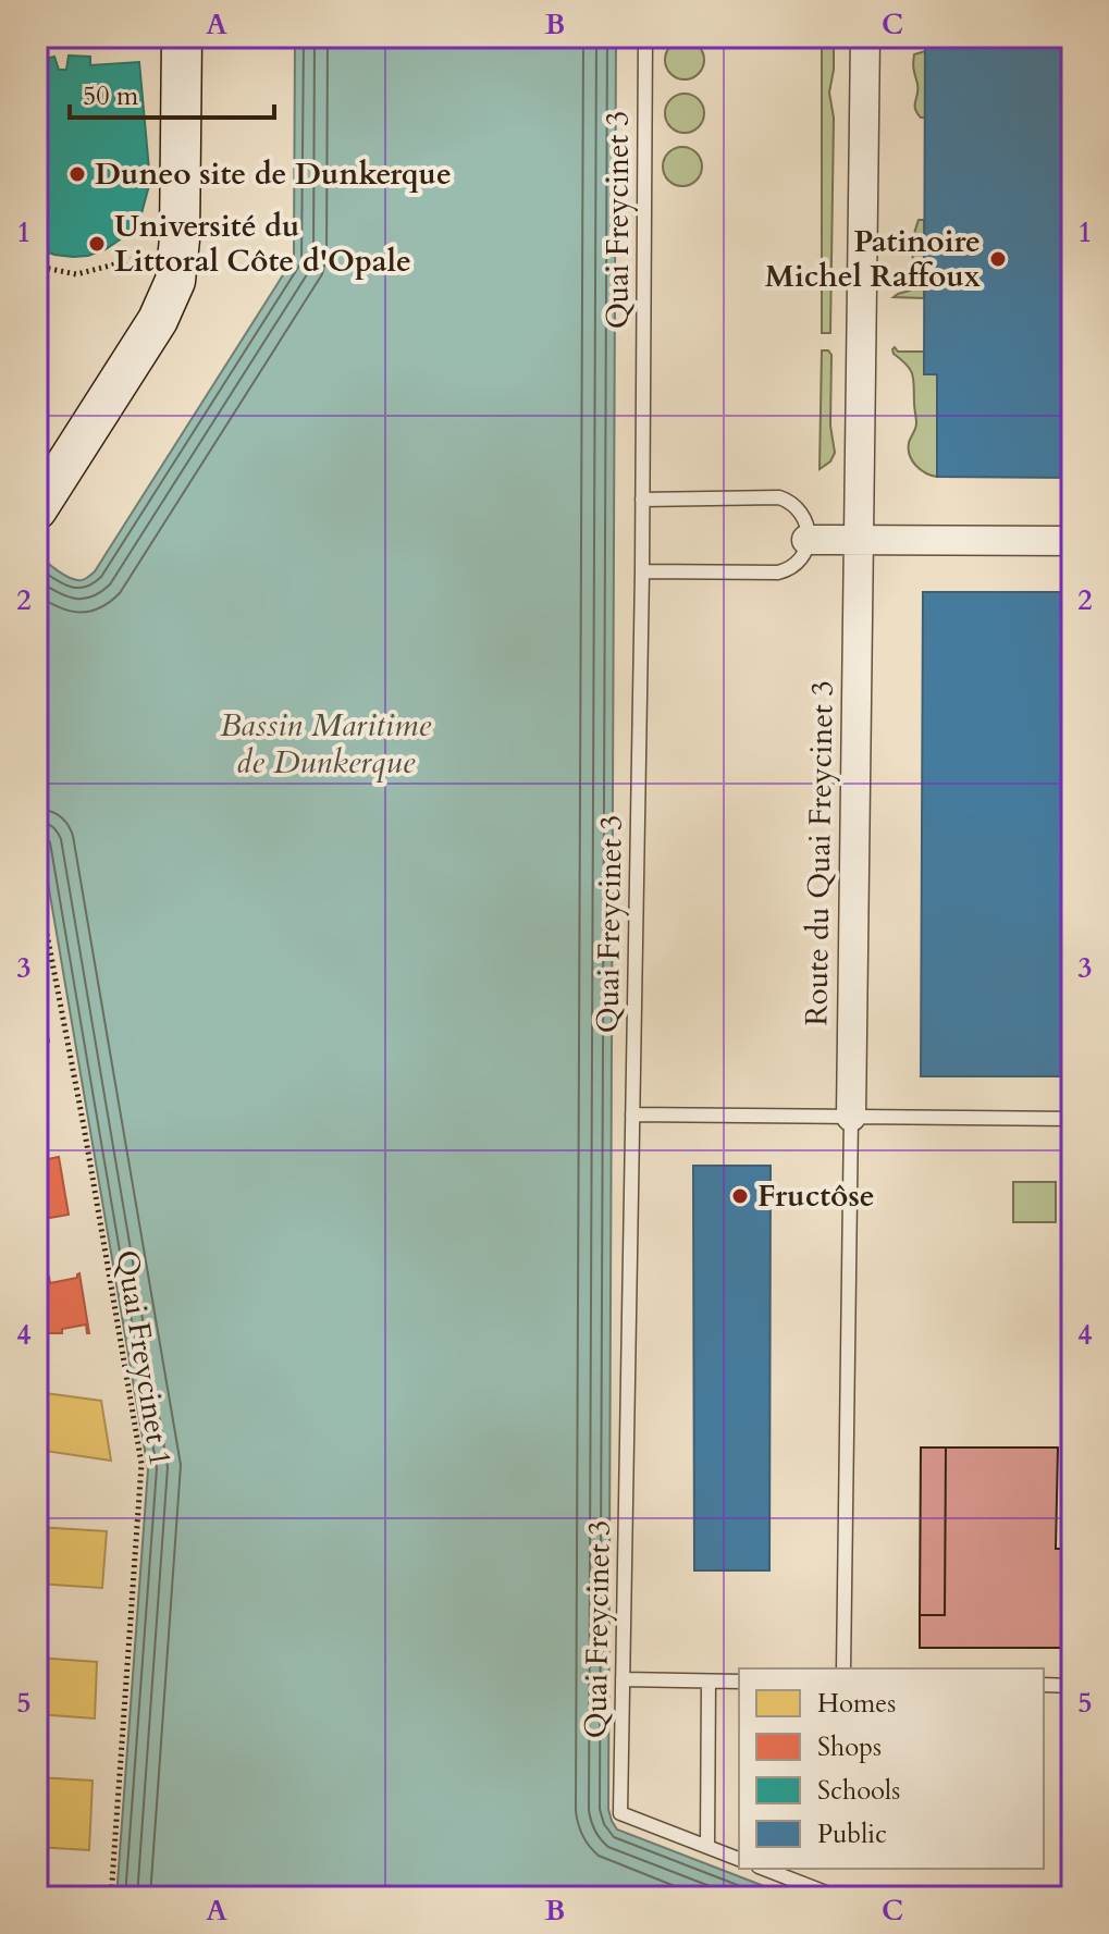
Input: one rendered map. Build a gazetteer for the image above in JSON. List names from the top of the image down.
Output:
{
  "streets": {
    "street": ["Route du Quai Freycinet 3"],
    "lane": ["Quai Freycinet 3"],
    "path": ["Quai Freycinet 1"]
  },
  "water": ["Bassin Maritime de Dunkerque"],
  "places": [
    "Duneo site de Dunkerque",
    "Université du Littoral Côte d'Opale",
    "Patinoire Michel Raffoux",
    "Fructôse"
  ],
  "legend": [
    "Homes",
    "Shops",
    "Schools",
    "Public"
  ],
  "scale_bar": "50 m",
  "grid": {
    "columns": ["A", "B", "C"],
    "rows": [
      "1",
      "2",
      "3",
      "4",
      "5"
    ]
  }
}
